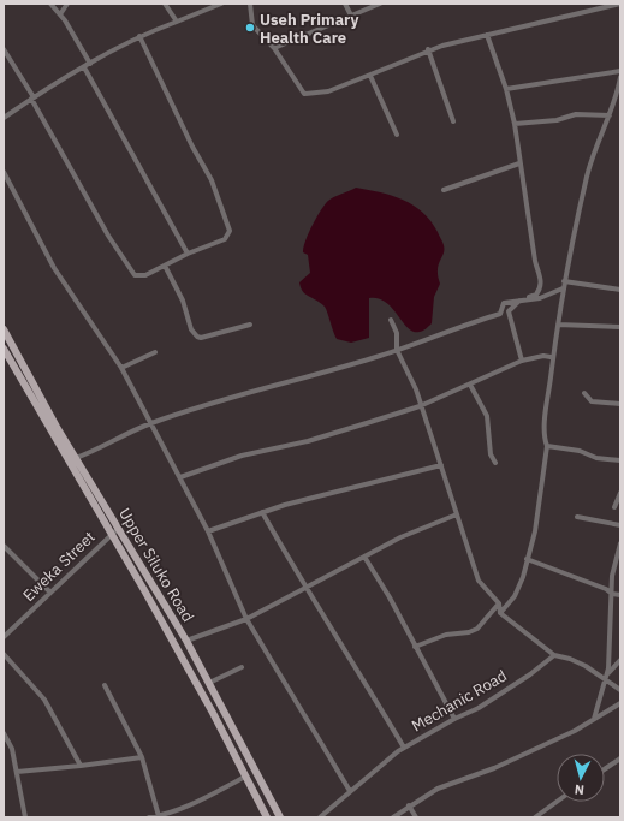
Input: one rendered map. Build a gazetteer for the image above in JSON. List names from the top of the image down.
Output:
{
  "streets": {
    "main road": ["Upper Siluko Road"],
    "street": ["Eweka Street", "Mechanic Road"]
  },
  "crossings": [
    ["Upper Siluko Road", "Eweka Street"]
  ],
  "places": ["Useh Primary Health Care"],
  "north": "bottom"
}
